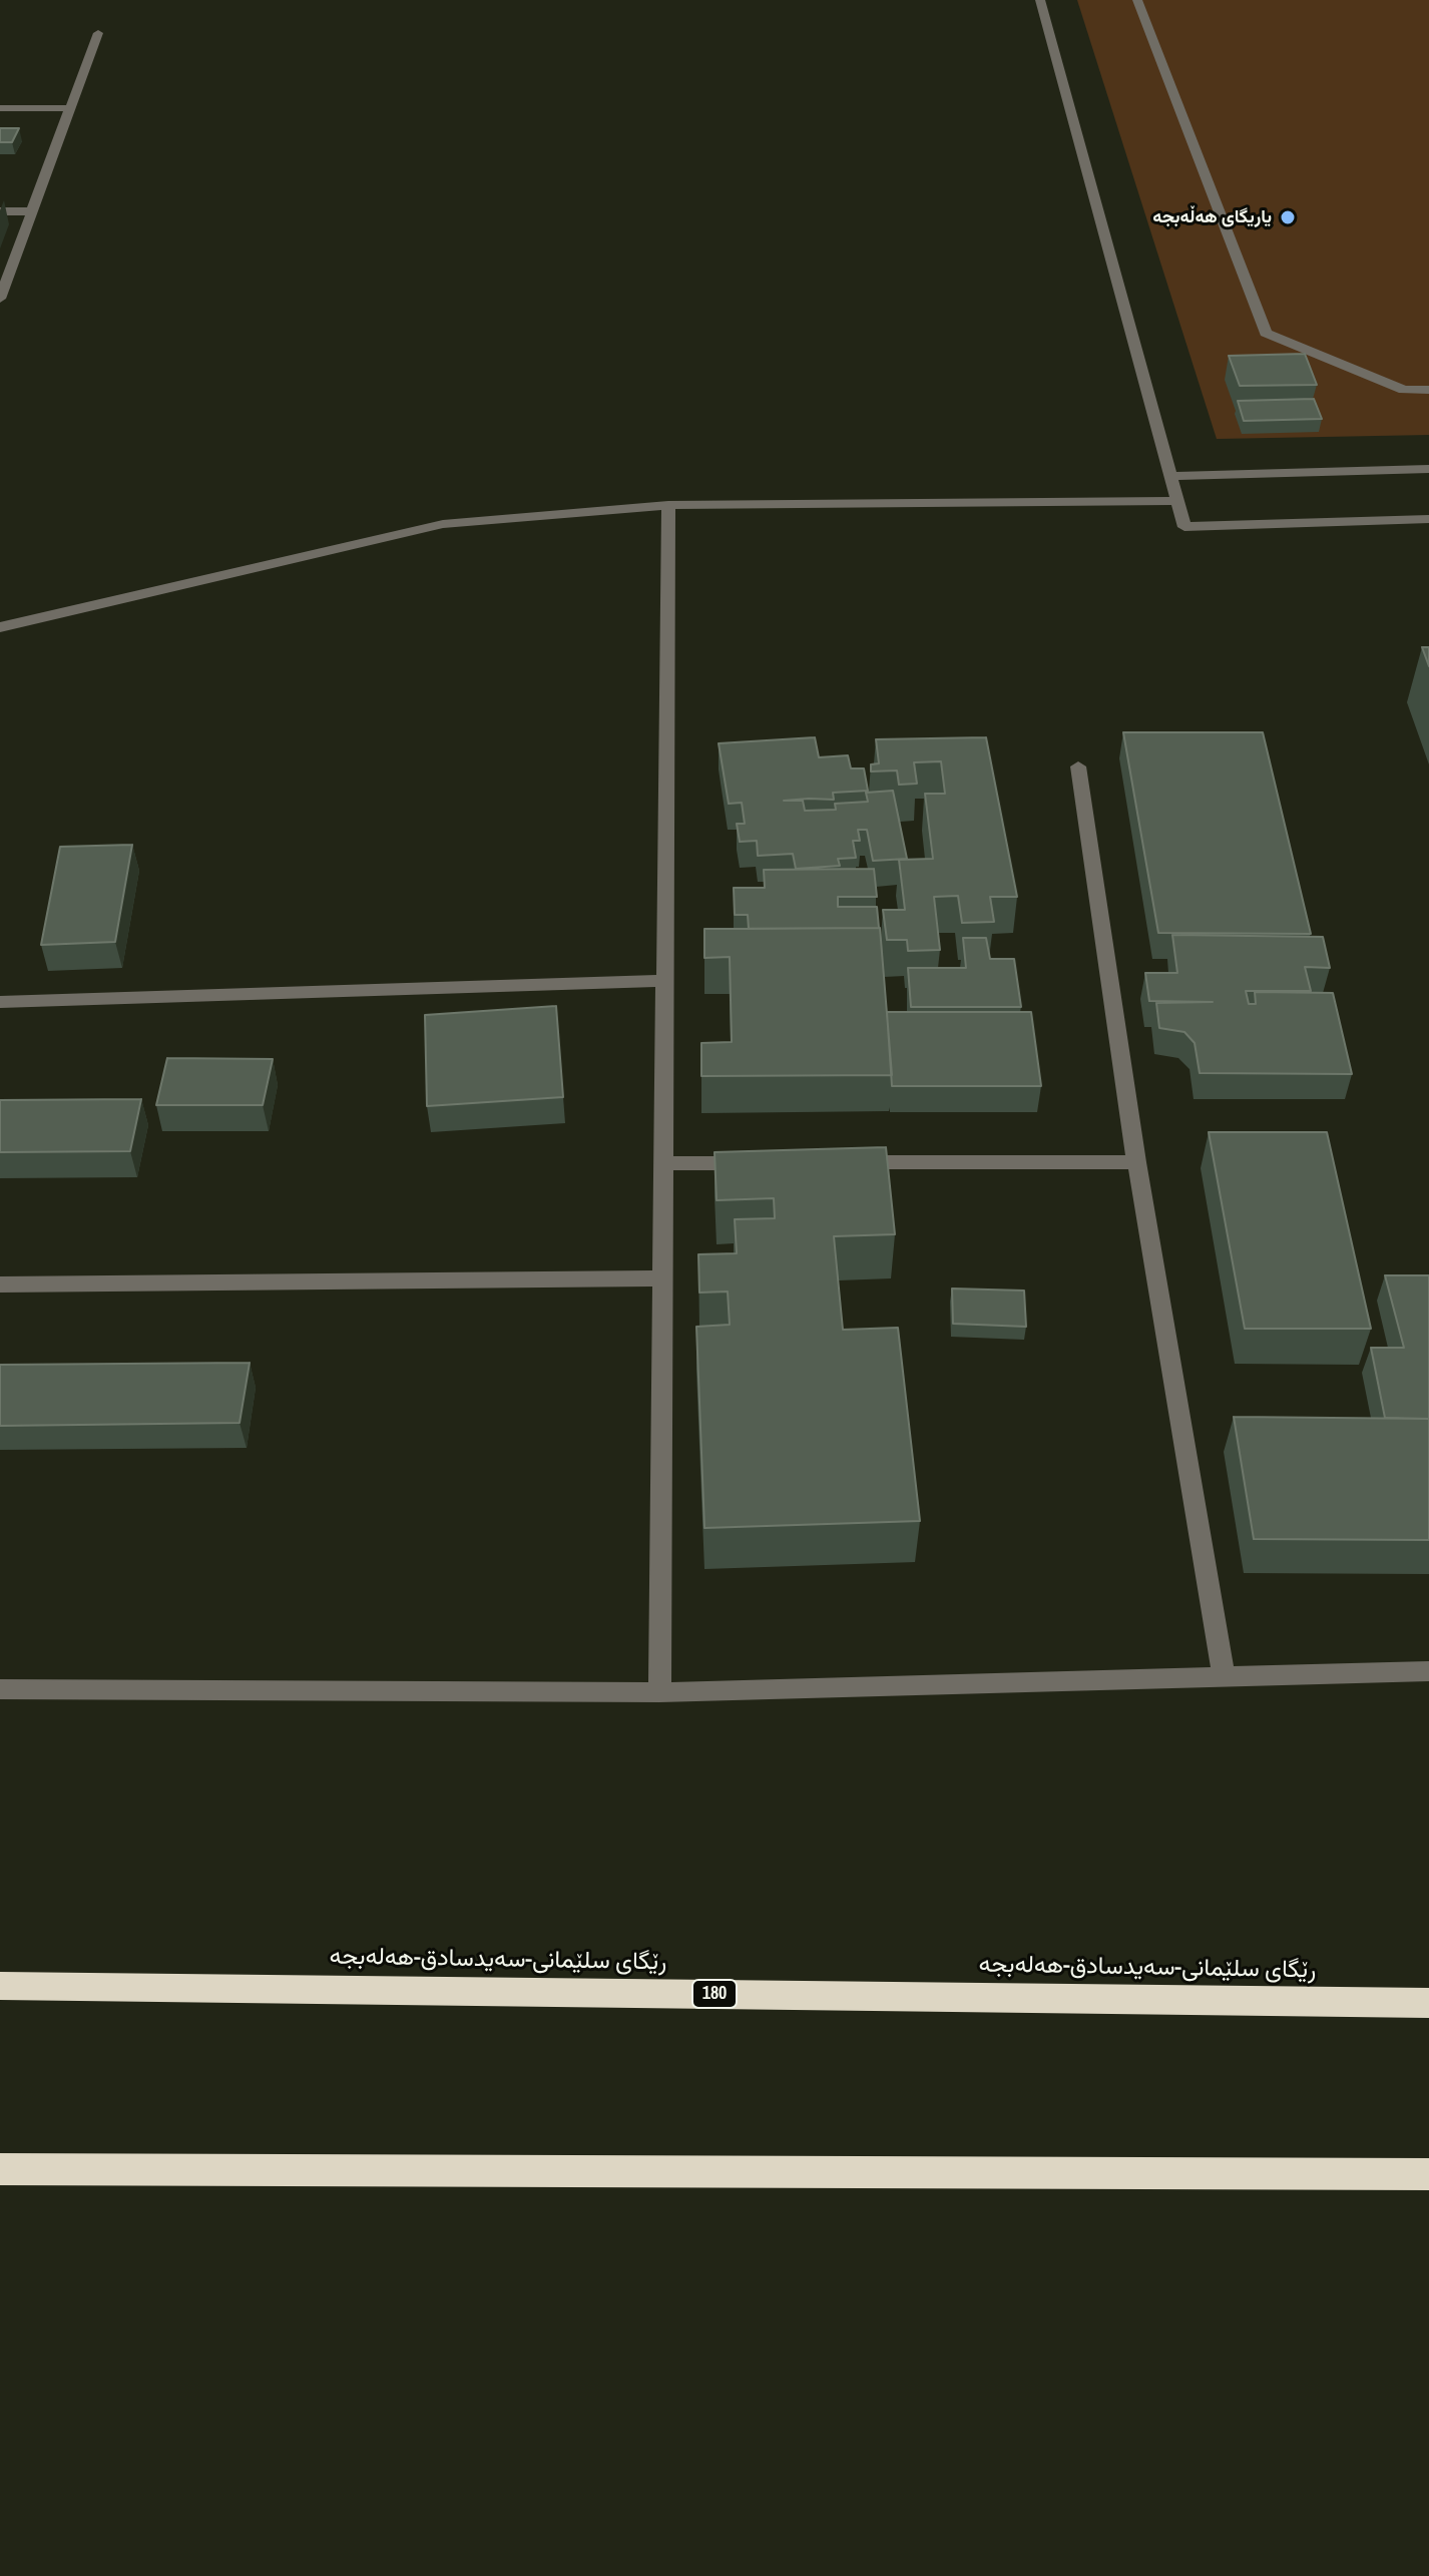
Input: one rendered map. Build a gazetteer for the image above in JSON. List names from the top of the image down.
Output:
{
  "streets": {
    "highway": ["رێگای سلێمانی-سەیدسادق-هەلەبجە", "180"]
  },
  "places": ["یاریگای هەڵەبجە"]
}
